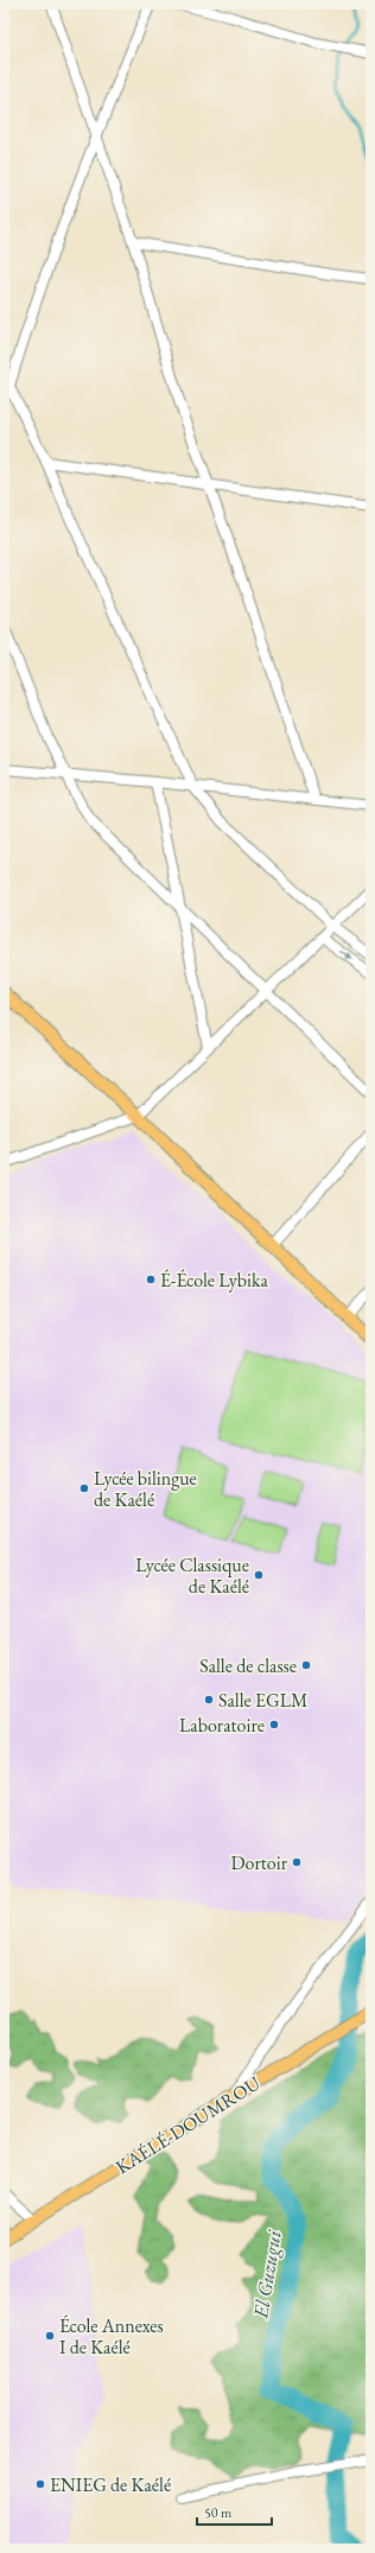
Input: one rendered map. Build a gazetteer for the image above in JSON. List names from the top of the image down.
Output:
{
  "streets": {
    "main road": ["KAÉLÉ-DOUMROU"]
  },
  "water": ["El Guzugui"],
  "places": [
    "É-École Lybika",
    "Lycée bilingue de Kaélé",
    "Lycée Classique de Kaélé",
    "Salle de classe",
    "Salle EGLM",
    "Laboratoire",
    "Dortoir",
    "École Annexes I de Kaélé",
    "ENIEG de Kaélé"
  ],
  "scale_bar": "50 m"
}
